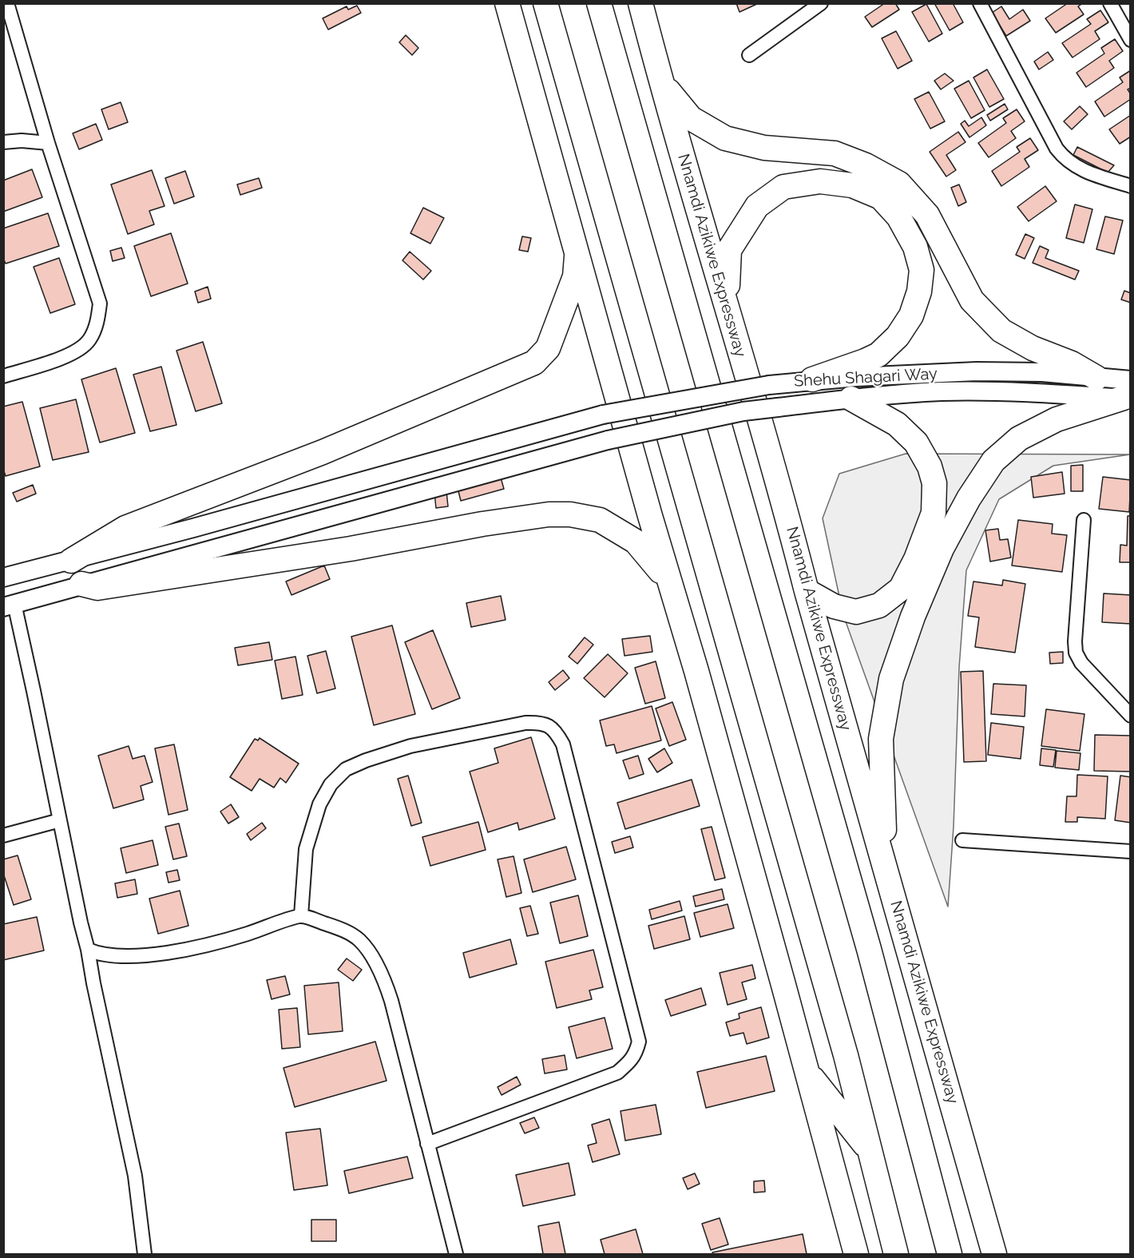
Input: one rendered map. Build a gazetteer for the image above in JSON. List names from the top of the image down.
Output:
{
  "streets": {
    "highway": ["Nnamdi Azikiwe Expressway"],
    "main road": ["Shehu Shagari Way"]
  }
}
